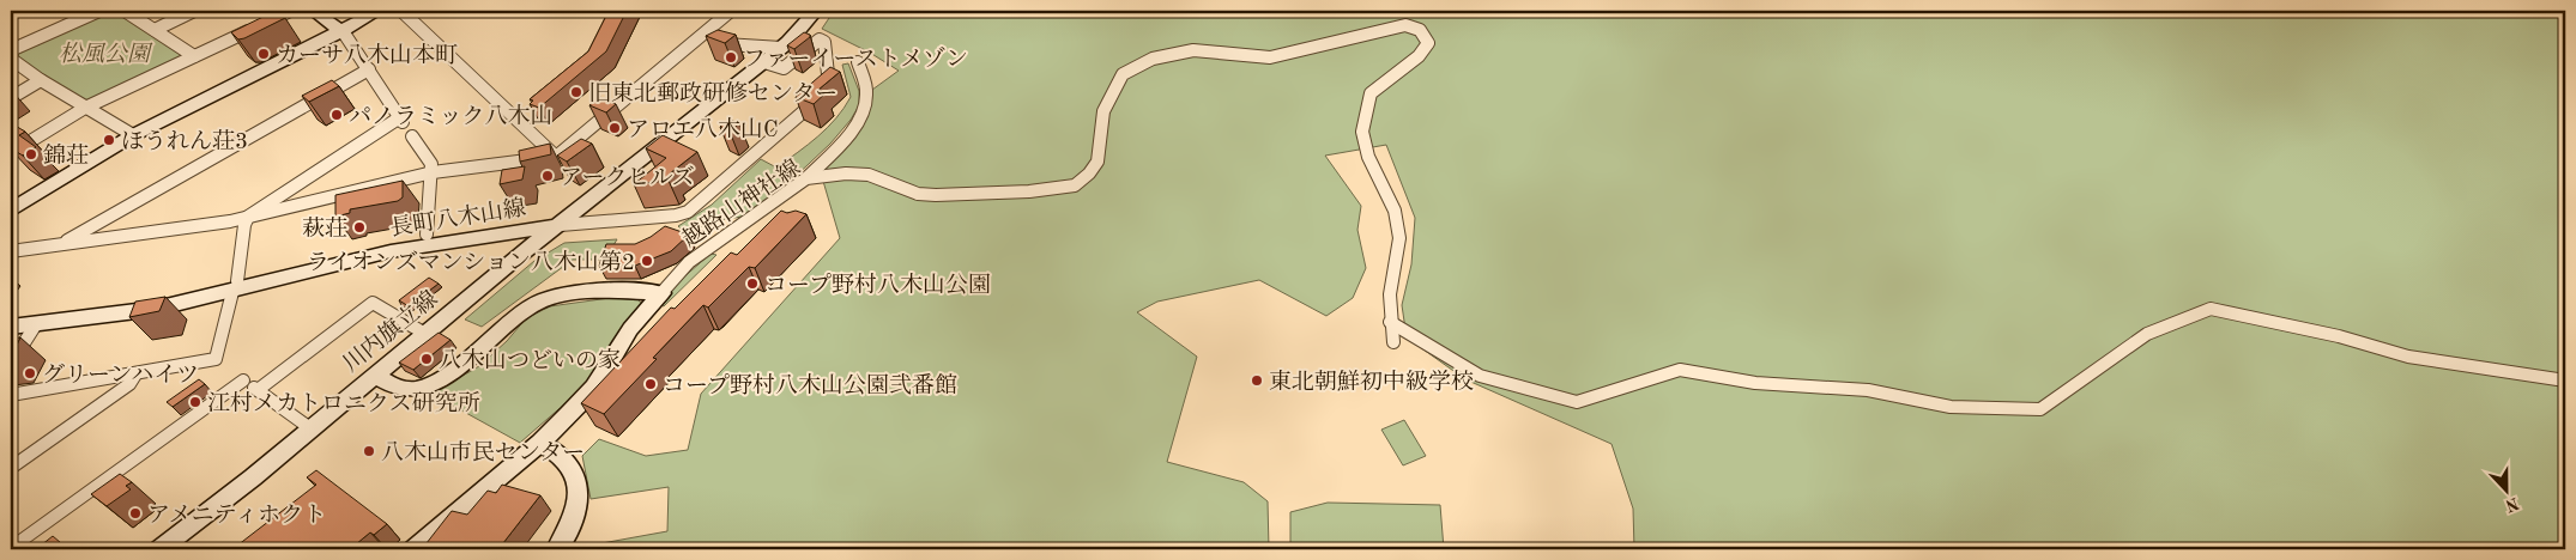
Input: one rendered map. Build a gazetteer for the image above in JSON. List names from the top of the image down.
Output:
{
  "streets": {
    "street": ["越路山神社線", "長町八木山線", "川内旗立線"]
  },
  "crossings": [
    ["長町八木山線", "川内旗立線"]
  ],
  "parks": ["松風公園"],
  "places": [
    "カーサ八木山本町",
    "ファーイーストメゾン",
    "旧東北郵政研修センター",
    "パノラミック八木山",
    "アロエ八木山C",
    "ほうれん荘3",
    "錦荘",
    "アークヒルズ",
    "萩荘",
    "ライオンズマンション八木山第2",
    "コープ野村八木山公園",
    "八木山つどいの家",
    "グリーンハイツ",
    "東北朝鮮初中級学校",
    "コープ野村八木山公園弐番館",
    "江村メカトロニクス研究所",
    "八木山市民センター",
    "アメニティホクト"
  ],
  "north": "bottom"
}
